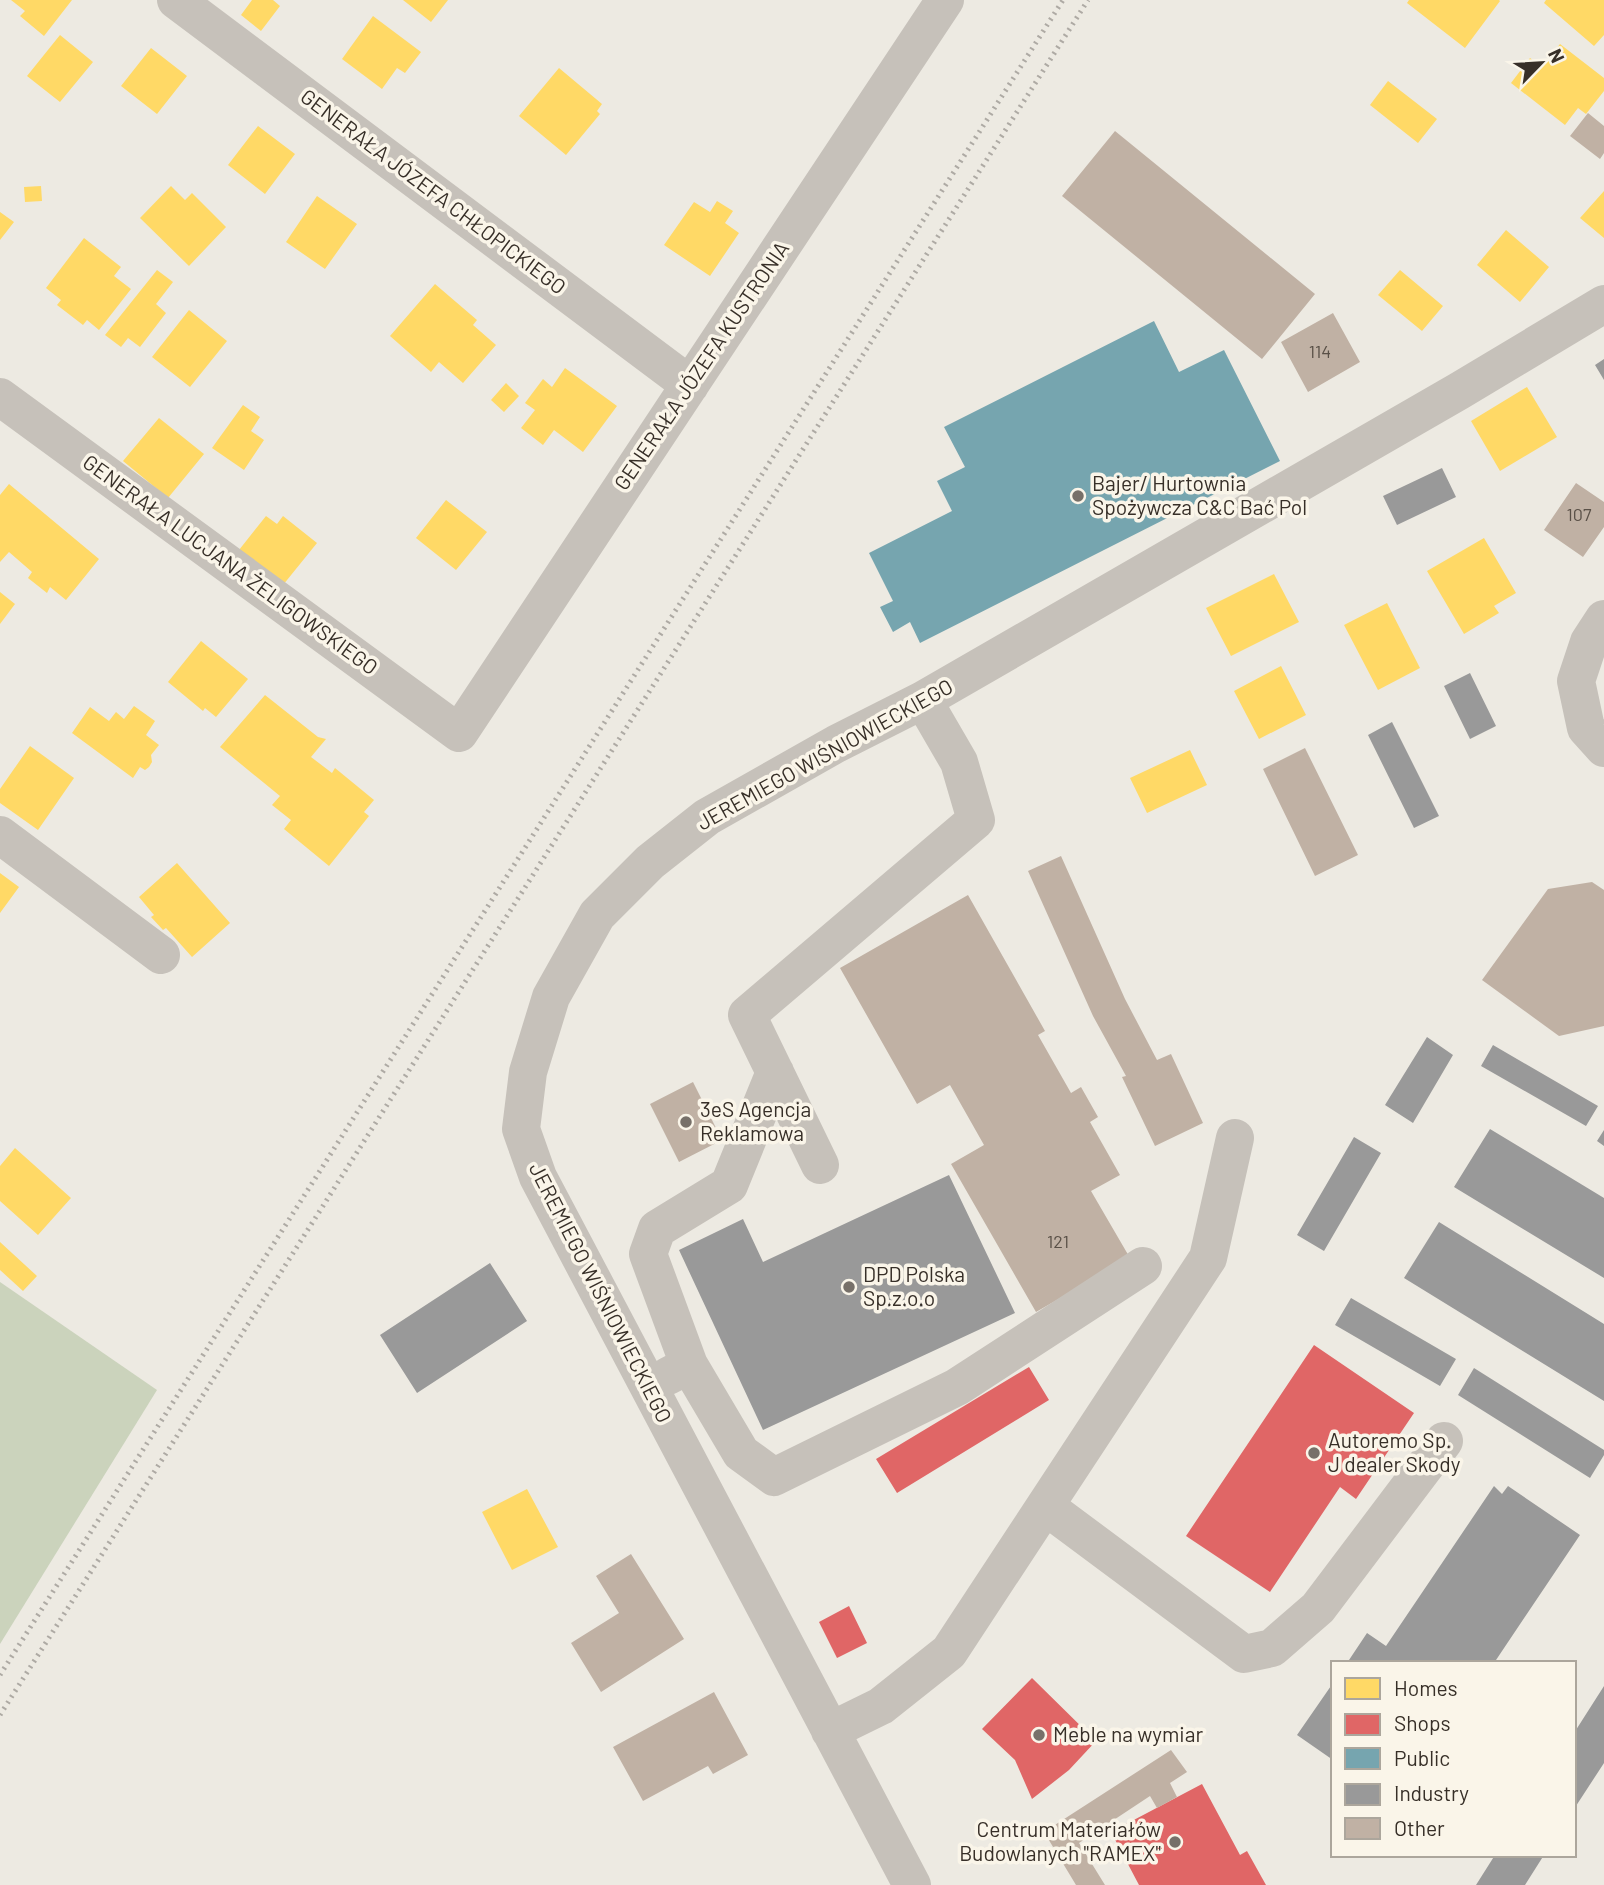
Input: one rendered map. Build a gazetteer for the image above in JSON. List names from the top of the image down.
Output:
{
  "streets": {
    "street": [
      "GENERAŁA JÓZEFA CHŁOPICKIEGO",
      "GENERAŁA JÓZEFA KUSTRONIA",
      "GENERAŁA LUCJANA ŻELIGOWSKIEGO",
      "JEREMIEGO WIŚNIOWIECKIEGO"
    ]
  },
  "crossings": [
    ["GENERAŁA JÓZEFA CHŁOPICKIEGO", "GENERAŁA JÓZEFA KUSTRONIA"],
    ["GENERAŁA JÓZEFA KUSTRONIA", "GENERAŁA LUCJANA ŻELIGOWSKIEGO"]
  ],
  "places": [
    "Bajer/ Hurtownia Spożywcza C&C Bać Pol",
    "3eS Agencja Reklamowa",
    "DPD Polska Sp.z.o.o",
    "Autoremo Sp. J dealer Skody",
    "Meble na wymiar",
    "Centrum Materiałów Budowlanych \"RAMEX\""
  ],
  "house_numbers": ["114", "107", "121"],
  "legend": [
    "Homes",
    "Shops",
    "Public",
    "Industry",
    "Other"
  ],
  "north": "top right"
}
